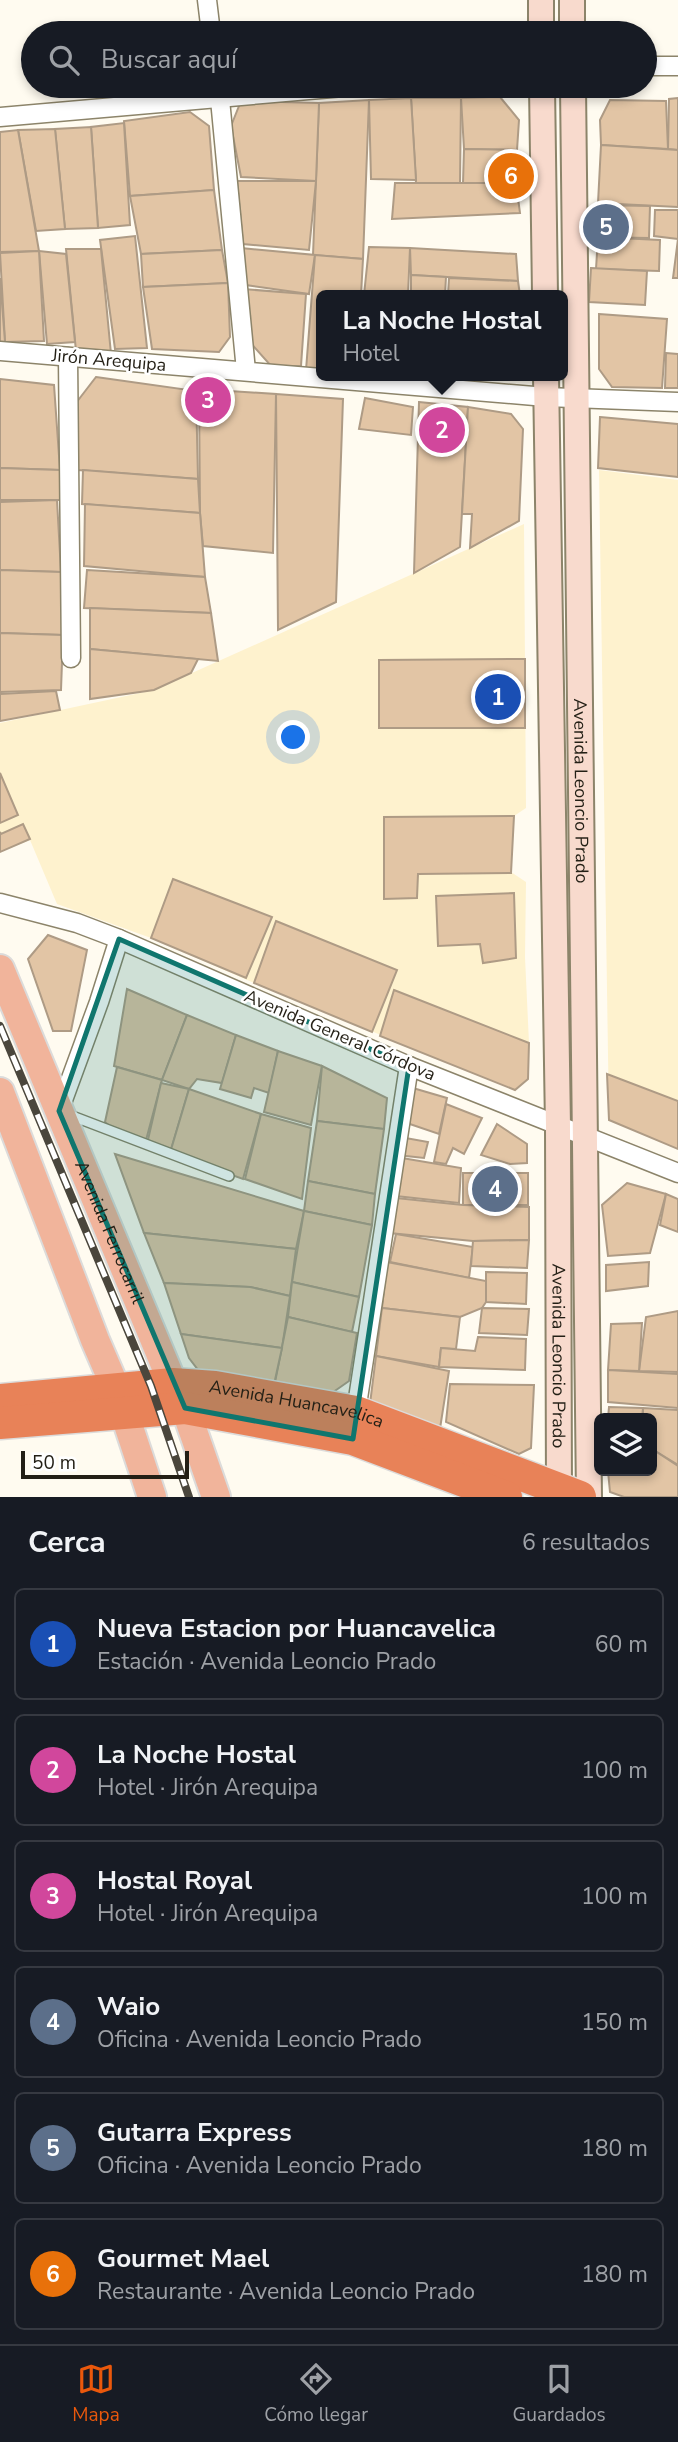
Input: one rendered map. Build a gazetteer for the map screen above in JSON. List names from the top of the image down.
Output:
{
  "streets": {
    "highway": ["Avenida Huancavelica"],
    "main road": ["Avenida Ferrocarril"],
    "street": ["Jirón Arequipa", "Avenida Leoncio Prado", "Avenida General Córdova"]
  },
  "crossings": [
    ["Jirón Arequipa", "Avenida Leoncio Prado"],
    ["Avenida Leoncio Prado", "Avenida General Córdova"],
    ["Avenida Leoncio Prado", "Avenida Huancavelica"],
    ["Avenida Ferrocarril", "Avenida Huancavelica"]
  ],
  "scale_bar": "50 m",
  "page": {
    "search": "Buscar aquí",
    "pins": [
      "6",
      "5",
      "3",
      "2",
      "1",
      "4"
    ],
    "popup": ["La Noche Hostal", "Hotel"],
    "scale": "50 m",
    "heading": ["Cerca", "6 resultados"],
    "list": [
      {
        "mark": "1",
        "name": "Nueva Estacion por Huancavelica",
        "note": "Estación · Avenida Leoncio Prado",
        "value": "60 m"
      },
      {
        "mark": "2",
        "name": "La Noche Hostal",
        "note": "Hotel · Jirón Arequipa",
        "value": "100 m"
      },
      {
        "mark": "3",
        "name": "Hostal Royal",
        "note": "Hotel · Jirón Arequipa",
        "value": "100 m"
      },
      {
        "mark": "4",
        "name": "Waio",
        "note": "Oficina · Avenida Leoncio Prado",
        "value": "150 m"
      },
      {
        "mark": "5",
        "name": "Gutarra Express",
        "note": "Oficina · Avenida Leoncio Prado",
        "value": "180 m"
      },
      {
        "mark": "6",
        "name": "Gourmet Mael",
        "note": "Restaurante · Avenida Leoncio Prado",
        "value": "180 m"
      }
    ],
    "nav": ["Mapa", "Cómo llegar", "Guardados"]
  }
}
